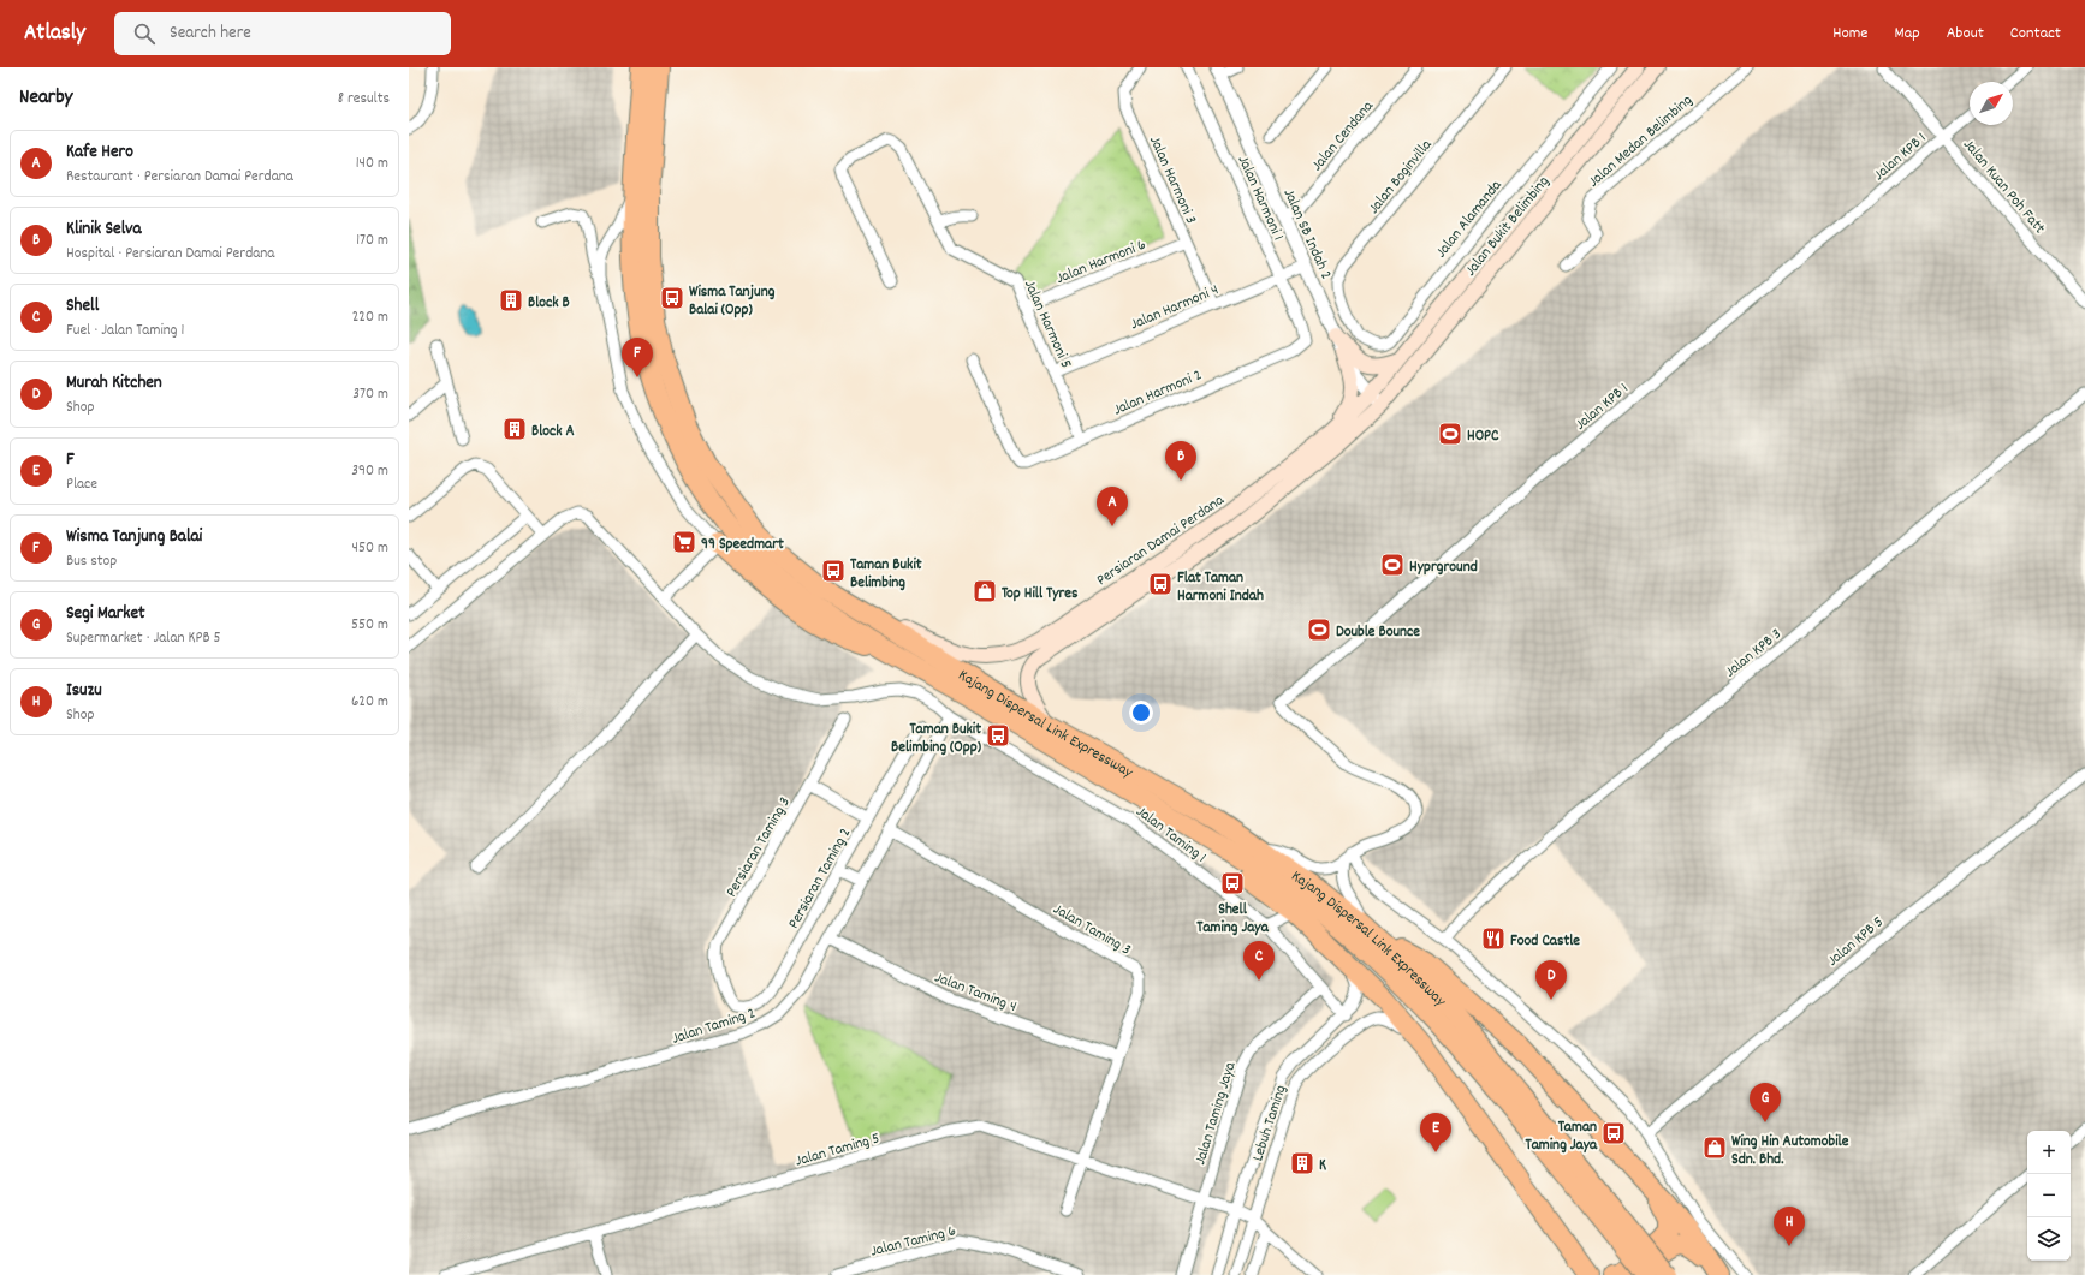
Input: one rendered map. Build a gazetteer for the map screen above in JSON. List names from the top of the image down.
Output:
{
  "streets": {
    "highway": ["Kajang Dispersal Link Expressway"],
    "main road": ["Jalan Bukit Belimbing", "Persiaran Damai Perdana"],
    "street": [
      "Jalan Cendana",
      "Jalan Medan Belimbing",
      "Jalan KPB 1",
      "Jalan Boginvilla",
      "Jalan Harmoni 3",
      "Jalan Kuan Poh Fatt",
      "Jalan Harmoni 1",
      "Jalan Alamanda",
      "Jalan SB Indah 2",
      "Jalan Harmoni 6",
      "Jalan Harmoni 4",
      "Jalan Harmoni 5",
      "Jalan Harmoni 2",
      "Jalan KPB 3",
      "Jalan Taming 1",
      "Persiaran Taming 3",
      "Persiaran Taming 2",
      "Jalan Taming 3",
      "Jalan KPB 5",
      "Jalan Taming 4",
      "Jalan Taming 2",
      "Jalan Taming Jaya",
      "Lebuh Taming",
      "Jalan Taming 5",
      "Jalan Taming 6"
    ]
  },
  "crossings": [
    ["Jalan Cendana", "Jalan SB Indah 2"],
    ["Jalan KPB 1", "Jalan Kuan Poh Fatt"],
    ["Jalan Boginvilla", "Jalan Alamanda"],
    ["Jalan Harmoni 3", "Jalan Harmoni 6"],
    ["Jalan Harmoni 3", "Jalan Harmoni 4"],
    ["Jalan Harmoni 1", "Jalan Harmoni 4"],
    ["Jalan Harmoni 1", "Jalan Harmoni 2"],
    ["Jalan Bukit Belimbing", "Jalan SB Indah 2"],
    ["Jalan Bukit Belimbing", "Persiaran Damai Perdana"],
    ["Jalan SB Indah 2", "Jalan Harmoni 4"],
    ["Jalan SB Indah 2", "Persiaran Damai Perdana"],
    ["Jalan Harmoni 6", "Jalan Harmoni 5"],
    ["Jalan Harmoni 4", "Jalan Harmoni 5"],
    ["Jalan Harmoni 5", "Jalan Harmoni 2"],
    ["Persiaran Damai Perdana", "Kajang Dispersal Link Expressway"],
    ["Jalan Taming 1", "Jalan Taming 2"],
    ["Jalan Taming 1", "Jalan Taming Jaya"],
    ["Jalan Taming 1", "Lebuh Taming"],
    ["Persiaran Taming 3", "Persiaran Taming 2"],
    ["Jalan Taming 3", "Jalan Taming 4"],
    ["Jalan Taming 3", "Jalan Taming 2"],
    ["Jalan Taming 3", "Jalan Taming 5"],
    ["Jalan Taming 4", "Jalan Taming 2"],
    ["Jalan Taming Jaya", "Jalan Taming 5"],
    ["Lebuh Taming", "Jalan Taming 5"]
  ],
  "places": {
    "bus stop": [
      "Wisma Tanjung Balai (Opp)",
      "Taman Bukit Belimbing",
      "Flat Taman Harmoni Indah",
      "Taman Bukit Belimbing (Opp)",
      "Shell Taming Jaya",
      "Taman Taming Jaya"
    ],
    "building": ["Block B", "Block A", "K"],
    "sports": ["HOPC", "Hyprground", "Double Bounce"],
    "supermarket": ["99 Speedmart"],
    "shop": ["Top Hill Tyres", "Wing Hin Automobile Sdn. Bhd."],
    "restaurant": ["Food Castle"]
  },
  "north": "top right",
  "page": {
    "header": "Atlasly",
    "search": "Search here",
    "nav": [
      "Home",
      "Map",
      "About",
      "Contact"
    ],
    "heading": ["Nearby", "8 results"],
    "list": [
      {
        "mark": "A",
        "name": "Kafe Hero",
        "note": "Restaurant · Persiaran Damai Perdana",
        "value": "140 m"
      },
      {
        "mark": "B",
        "name": "Klinik Selva",
        "note": "Hospital · Persiaran Damai Perdana",
        "value": "170 m"
      },
      {
        "mark": "C",
        "name": "Shell",
        "note": "Fuel · Jalan Taming 1",
        "value": "220 m"
      },
      {
        "mark": "D",
        "name": "Murah Kitchen",
        "note": "Shop",
        "value": "370 m"
      },
      {
        "mark": "E",
        "name": "F",
        "note": "Place",
        "value": "390 m"
      },
      {
        "mark": "F",
        "name": "Wisma Tanjung Balai",
        "note": "Bus stop",
        "value": "450 m"
      },
      {
        "mark": "G",
        "name": "Segi Market",
        "note": "Supermarket · Jalan KPB 5",
        "value": "550 m"
      },
      {
        "mark": "H",
        "name": "Isuzu",
        "note": "Shop",
        "value": "620 m"
      }
    ],
    "pins": [
      "F",
      "B",
      "A",
      "C",
      "D",
      "G",
      "E",
      "H"
    ],
    "map_buttons": ["+", "−"]
  }
}
